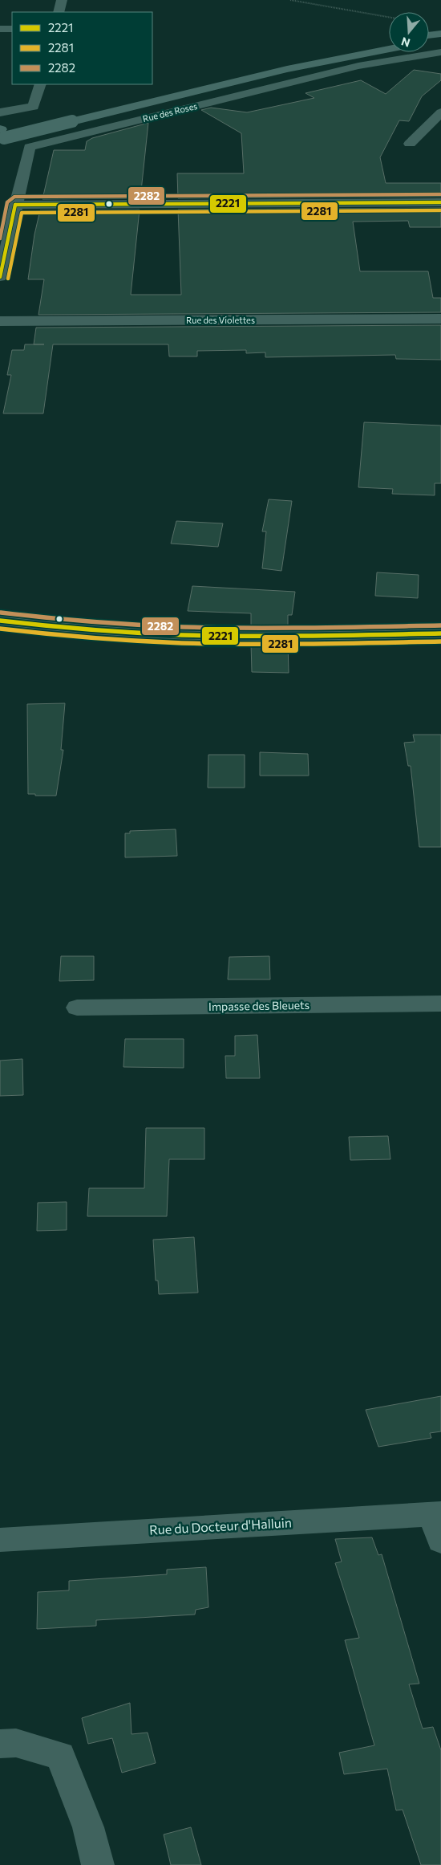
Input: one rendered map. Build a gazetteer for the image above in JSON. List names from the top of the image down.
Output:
{
  "streets": {
    "street": [
      "Rue des Roses",
      "Rue des Violettes",
      "Impasse des Bleuets",
      "Rue du Docteur d'Halluin"
    ]
  },
  "lines": ["transit line 2282", "transit line 2221", "transit line 2281"],
  "legend": ["2221", "2281", "2282"],
  "north": "bottom"
}
